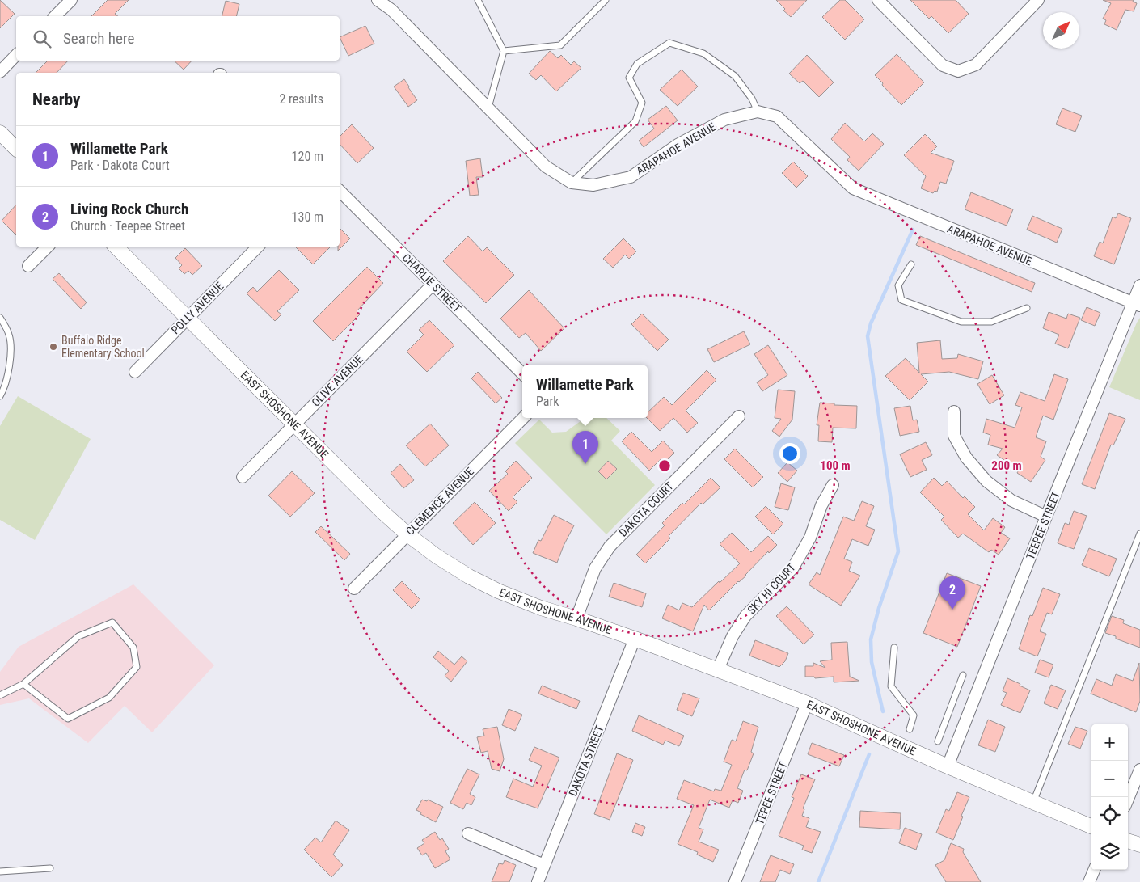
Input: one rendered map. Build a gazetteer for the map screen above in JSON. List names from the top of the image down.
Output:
{
  "streets": {
    "street": [
      "ARAPAHOE AVENUE",
      "CHARLIE STREET",
      "POLLY AVENUE",
      "OLIVE AVENUE",
      "EAST SHOSHONE AVENUE",
      "CLEMENCE AVENUE",
      "DAKOTA COURT",
      "TEEPEE STREET",
      "SKY HI COURT",
      "DAKOTA STREET",
      "TEPEE STREET"
    ]
  },
  "crossings": [
    ["ARAPAHOE AVENUE", "TEEPEE STREET"],
    ["CHARLIE STREET", "OLIVE AVENUE"],
    ["POLLY AVENUE", "EAST SHOSHONE AVENUE"],
    ["OLIVE AVENUE", "EAST SHOSHONE AVENUE"],
    ["EAST SHOSHONE AVENUE", "CLEMENCE AVENUE"],
    ["EAST SHOSHONE AVENUE", "DAKOTA COURT"],
    ["EAST SHOSHONE AVENUE", "TEEPEE STREET"],
    ["EAST SHOSHONE AVENUE", "SKY HI COURT"],
    ["EAST SHOSHONE AVENUE", "DAKOTA STREET"],
    ["EAST SHOSHONE AVENUE", "TEPEE STREET"]
  ],
  "places": ["Buffalo Ridge Elementary School"],
  "north": "top right",
  "page": {
    "search": "Search here",
    "heading": ["Nearby", "2 results"],
    "list": [
      {
        "mark": "1",
        "name": "Willamette Park",
        "note": "Park · Dakota Court",
        "value": "120 m"
      },
      {
        "mark": "2",
        "name": "Living Rock Church",
        "note": "Church · Teepee Street",
        "value": "130 m"
      }
    ],
    "popup": ["Willamette Park", "Park"],
    "pins": ["1", "2"],
    "map_buttons": ["+", "−"]
  },
  "rings": ["100 m", "200 m"]
}
